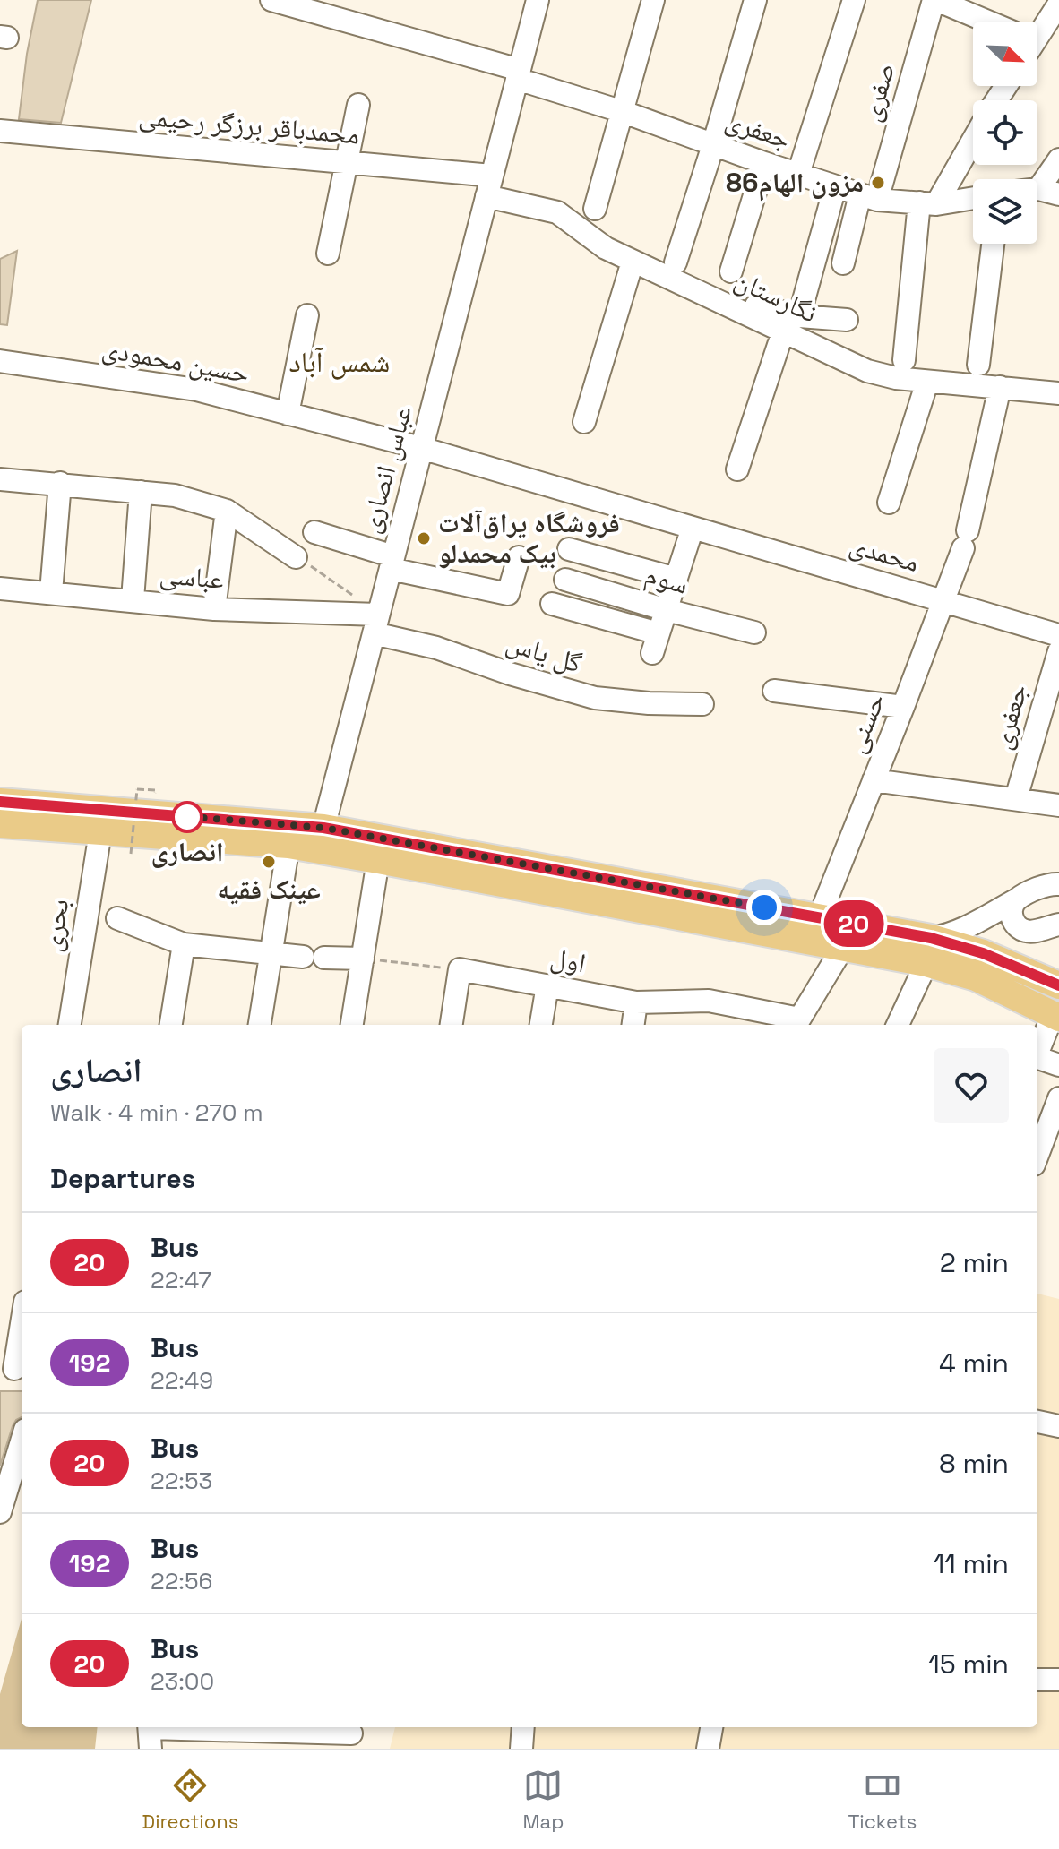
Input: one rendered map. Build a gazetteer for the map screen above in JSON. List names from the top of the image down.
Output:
{
  "streets": {
    "street": [
      "صفری",
      "محمدباقر برزگر رحیمی",
      "جعفری",
      "نگارستان",
      "حسین محمودی",
      "عباس انصاری",
      "محمدی",
      "عباسی",
      "سوم",
      "گل یاس",
      "حسنی",
      "بحری",
      "اول"
    ]
  },
  "crossings": [
    ["صفری", "جعفری"],
    ["محمدباقر برزگر رحیمی", "نگارستان"],
    ["محمدباقر برزگر رحیمی", "عباس انصاری"],
    ["جعفری", "عباس انصاری"],
    ["نگارستان", "عباس انصاری"],
    ["نگارستان", "حسنی"],
    ["حسین محمودی", "عباس انصاری"],
    ["حسین محمودی", "محمدی"],
    ["عباس انصاری", "محمدی"],
    ["عباس انصاری", "عباسی"],
    ["عباس انصاری", "گل یاس"],
    ["محمدی", "حسنی"],
    ["عباسی", "گل یاس"]
  ],
  "districts": ["شمس آباد"],
  "places": [
    "مزون الهام86",
    "فروشگاه یراق‌آلات بیک محمدلو",
    "انصاری",
    "عینک فقیه"
  ],
  "lines": ["bus line 20"],
  "north": "bottom right",
  "page": {
    "on_map": "20",
    "heading": [
      ["انصاری", "Walk · 4 min · 270 m"],
      "Departures"
    ],
    "list": [
      {
        "mark": "20",
        "name": "Bus",
        "note": "22:47",
        "value": "2 min"
      },
      {
        "mark": "192",
        "name": "Bus",
        "note": "22:49",
        "value": "4 min"
      },
      {
        "mark": "20",
        "name": "Bus",
        "note": "22:53",
        "value": "8 min"
      },
      {
        "mark": "192",
        "name": "Bus",
        "note": "22:56",
        "value": "11 min"
      },
      {
        "mark": "20",
        "name": "Bus",
        "note": "23:00",
        "value": "15 min"
      }
    ],
    "tabs": ["Directions", "Map", "Tickets"]
  }
}
